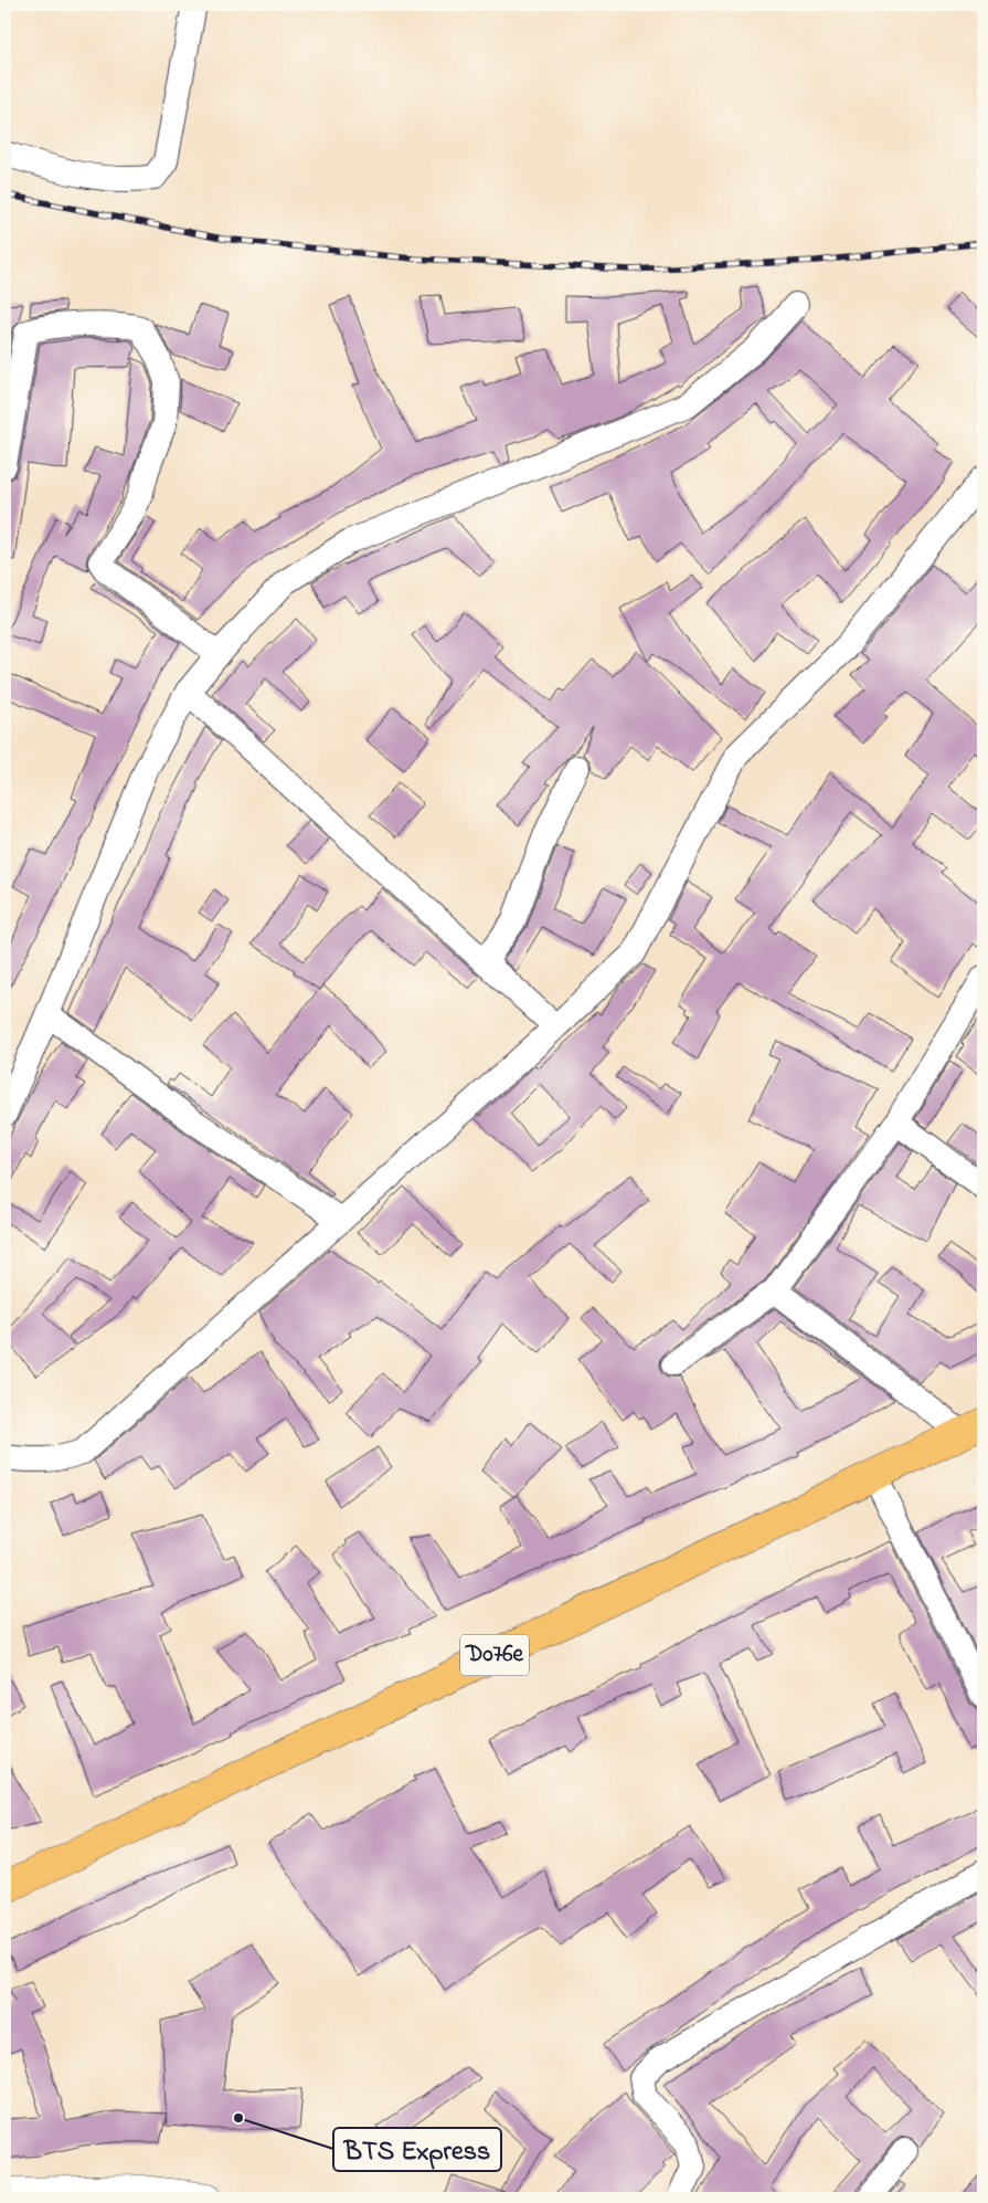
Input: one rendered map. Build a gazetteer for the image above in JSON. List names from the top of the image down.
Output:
{
  "streets": {
    "main road": ["D076e"]
  },
  "places": ["BTS Express"]
}
